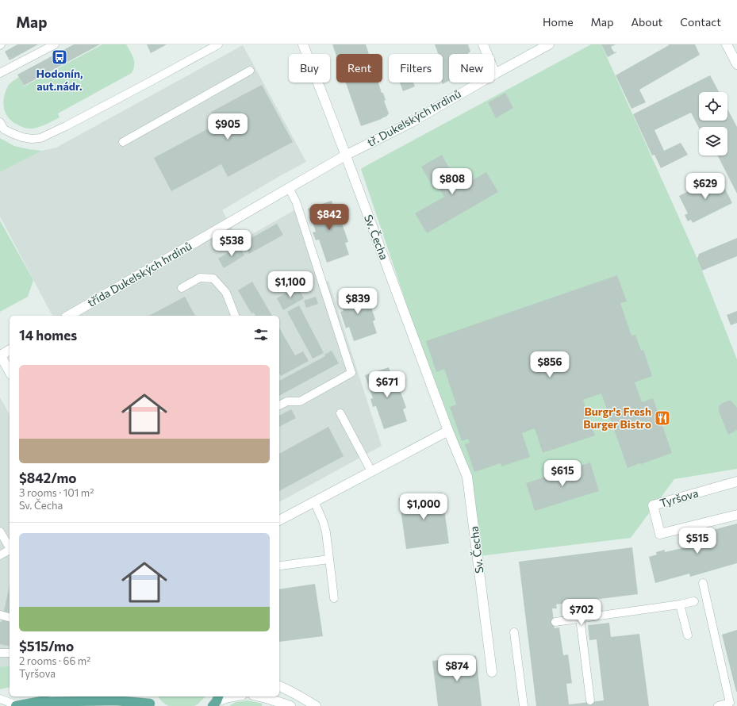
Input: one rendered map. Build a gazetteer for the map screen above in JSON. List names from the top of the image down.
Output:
{
  "streets": {
    "street": [
      "tř. Dukelských hrdinů",
      "Sv. Čecha",
      "třída Dukelských hrdinů",
      "Tyršova"
    ]
  },
  "crossings": [
    ["tř. Dukelských hrdinů", "Sv. Čecha"],
    ["tř. Dukelských hrdinů", "třída Dukelských hrdinů"],
    ["Sv. Čecha", "třída Dukelských hrdinů"]
  ],
  "places": {
    "bus stop": ["Hodonín, aut.nádr."],
    "restaurant": ["Burgr's Fresh Burger Bistro"]
  },
  "page": {
    "header": "Map",
    "nav": [
      "Home",
      "Map",
      "About",
      "Contact"
    ],
    "chip": [
      "Buy",
      "Rent",
      "Filters",
      "New"
    ],
    "price": [
      "$905",
      "$808",
      "$629",
      "$842",
      "$538",
      "$1,100",
      "$839",
      "$856",
      "$671",
      "$615",
      "$1,000",
      "$515",
      "$702",
      "$874"
    ],
    "heading": "14 homes",
    "list": [
      {
        "name": "$842/mo",
        "note": "3 rooms · 101 m² · Sv. Čecha"
      },
      {
        "name": "$515/mo",
        "note": "2 rooms · 66 m² · Tyršova"
      }
    ]
  }
}
